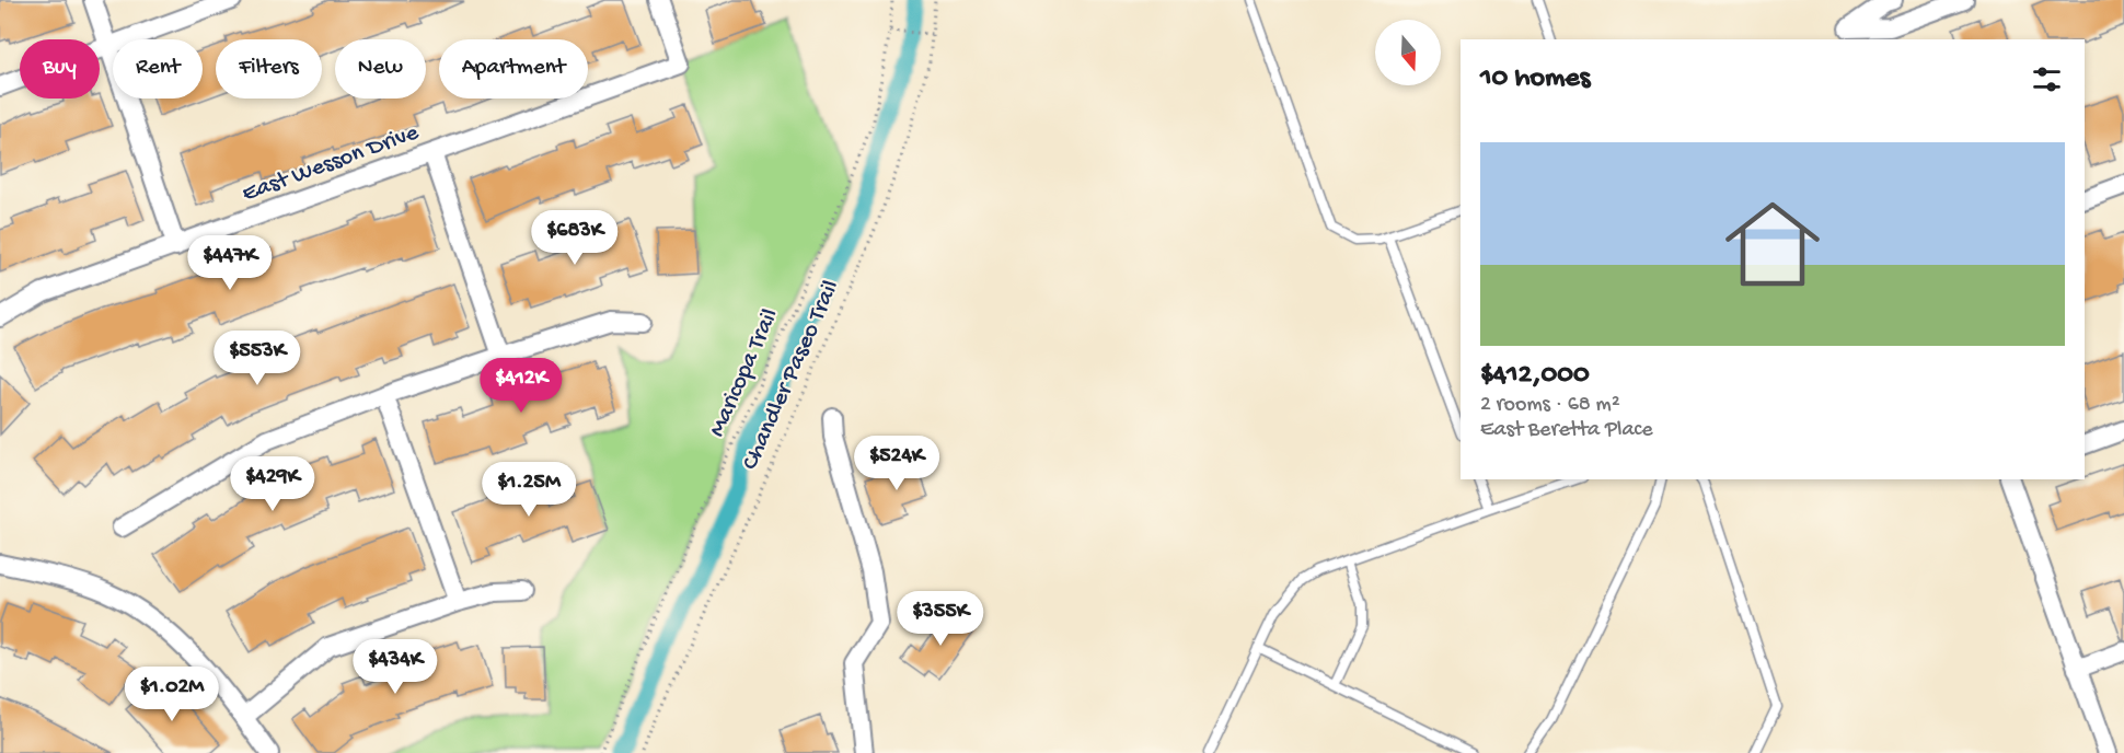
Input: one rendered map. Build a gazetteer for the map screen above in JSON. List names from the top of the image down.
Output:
{
  "streets": {
    "street": ["East Wesson Drive"],
    "path": ["Maricopa Trail", "Chandler Paseo Trail"]
  },
  "north": "bottom",
  "page": {
    "chip": [
      "Buy",
      "Rent",
      "Filters",
      "New",
      "Apartment"
    ],
    "heading": "10 homes",
    "list": [
      {
        "name": "$412,000",
        "note": "2 rooms · 68 m² · East Beretta Place"
      }
    ],
    "price": [
      "$683K",
      "$447K",
      "$553K",
      "$412K",
      "$524K",
      "$429K",
      "$1.25M",
      "$355K",
      "$434K",
      "$1.02M"
    ]
  }
}
